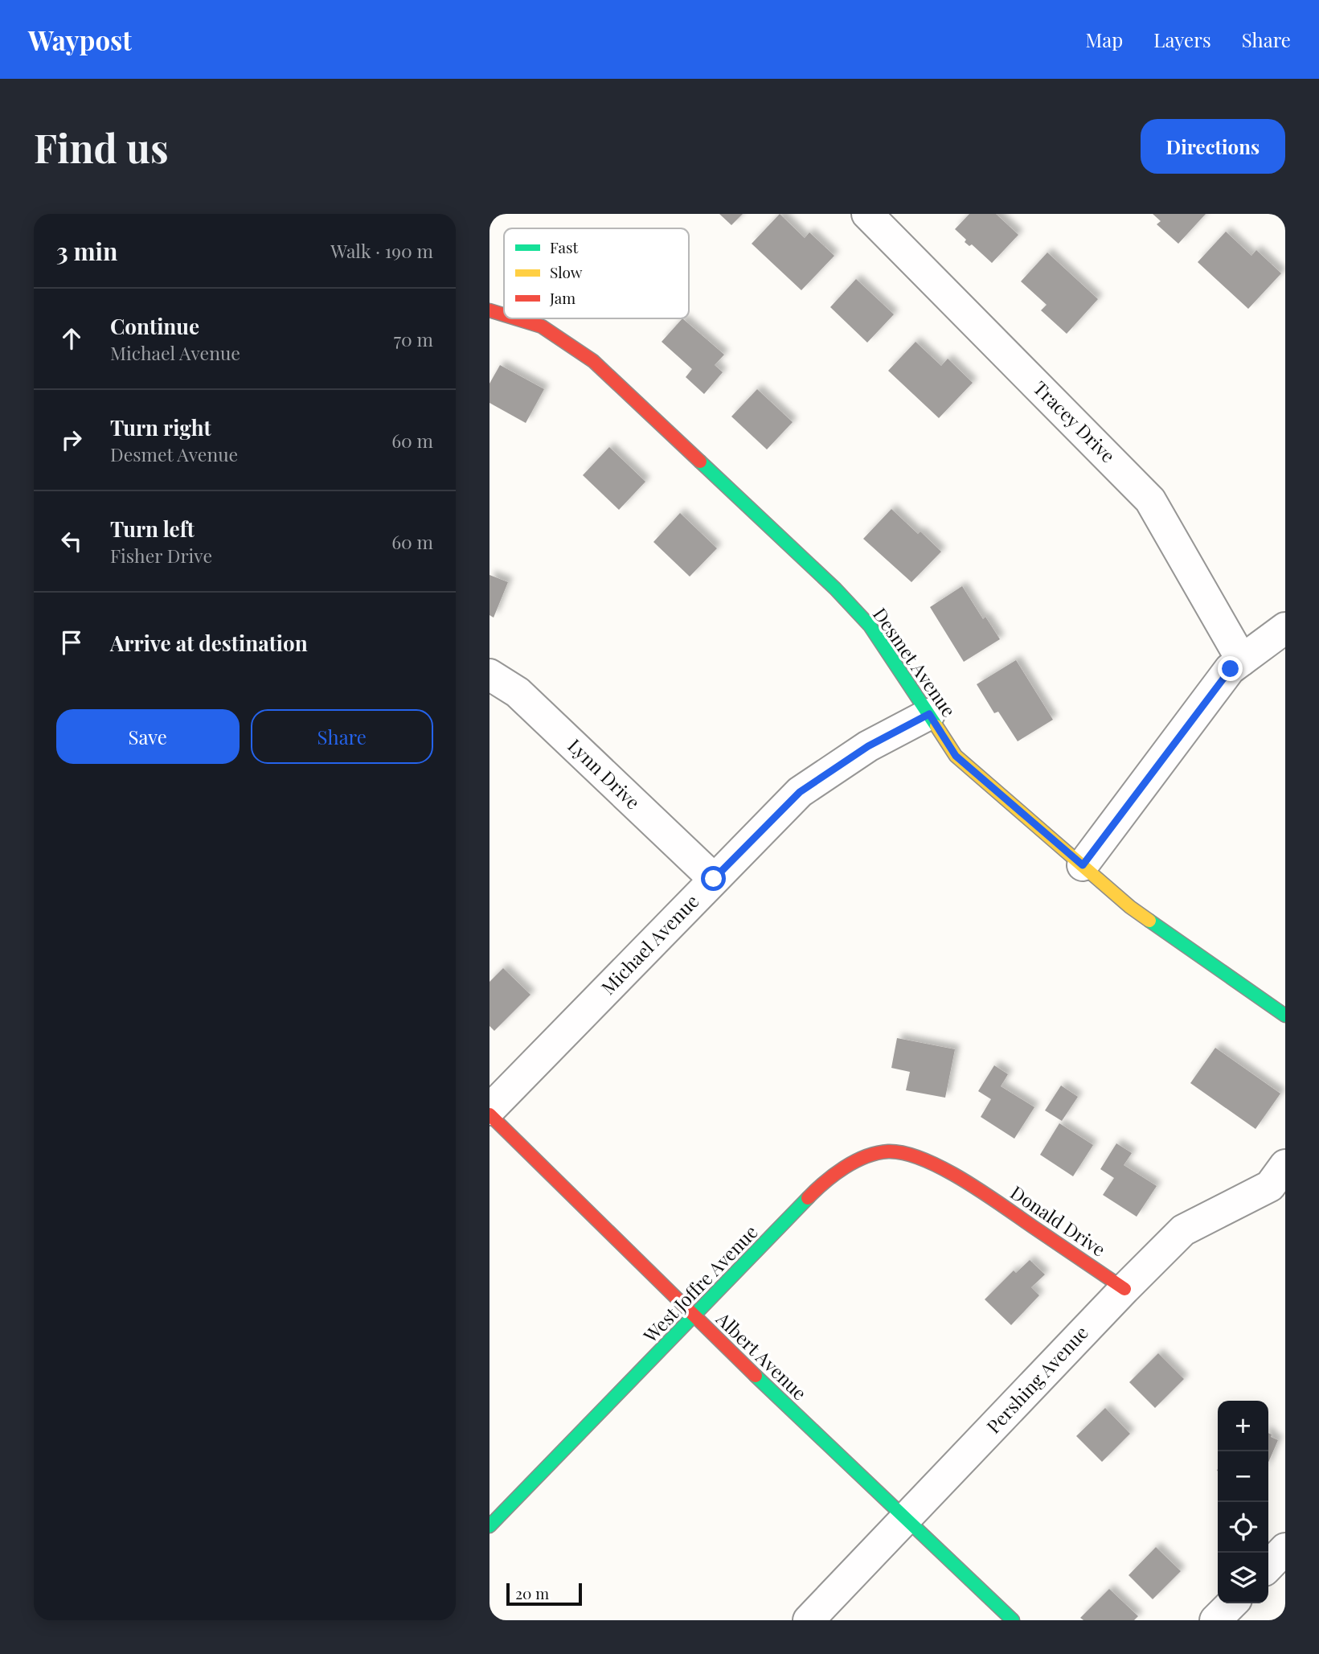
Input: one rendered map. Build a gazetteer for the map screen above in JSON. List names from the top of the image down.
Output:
{
  "streets": {
    "street": [
      "Tracey Drive",
      "Desmet Avenue",
      "Lynn Drive",
      "Michael Avenue",
      "Donald Drive",
      "West Joffre Avenue",
      "Albert Avenue",
      "Pershing Avenue"
    ]
  },
  "crossings": [
    ["Desmet Avenue", "Michael Avenue"],
    ["Lynn Drive", "Michael Avenue"],
    ["Donald Drive", "West Joffre Avenue"],
    ["Donald Drive", "Pershing Avenue"],
    ["West Joffre Avenue", "Albert Avenue"],
    ["Albert Avenue", "Pershing Avenue"]
  ],
  "legend": ["Fast", "Slow", "Jam"],
  "scale_bar": "20 m",
  "page": {
    "header": "Waypost",
    "nav": ["Map", "Layers", "Share"],
    "buttons": [
      "Directions",
      ["Save", "Share"]
    ],
    "title": "Find us",
    "heading": ["3 min", "Walk · 190 m"],
    "list": [
      ["Continue", "Michael Avenue", "70 m"],
      ["Turn right", "Desmet Avenue", "60 m"],
      ["Turn left", "Fisher Drive", "60 m"],
      "Arrive at destination"
    ],
    "map_buttons": ["+", "−"],
    "scale": "20 m"
  }
}
